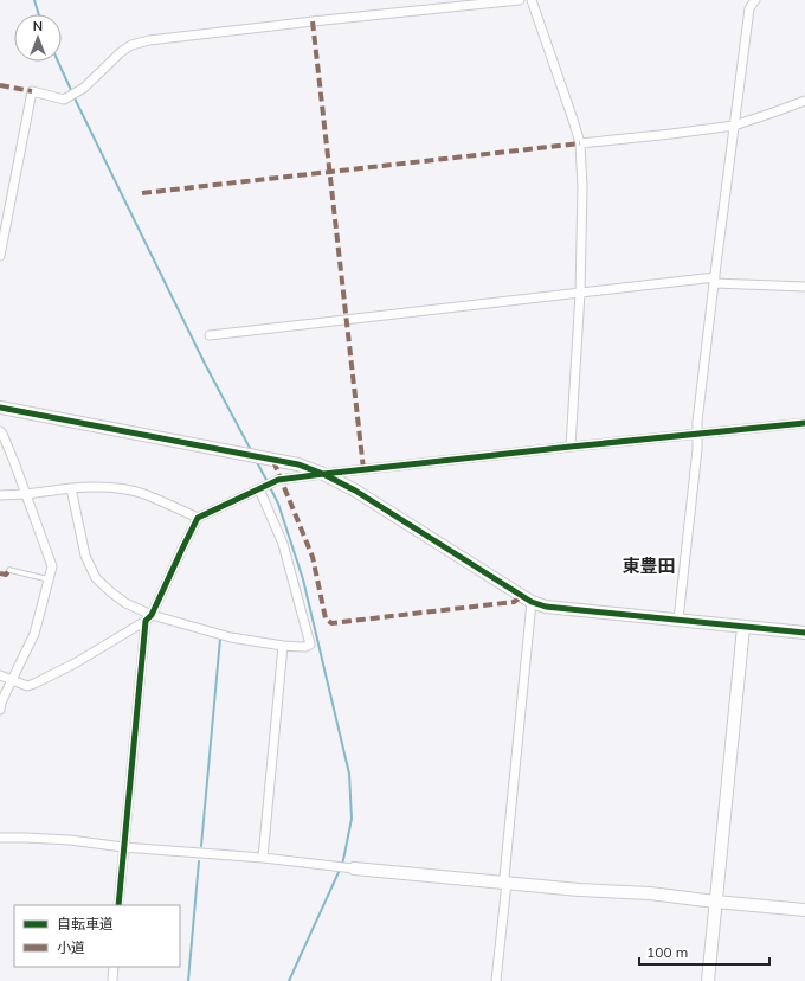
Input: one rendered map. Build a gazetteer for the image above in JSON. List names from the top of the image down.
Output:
{
  "districts": ["東豊田"],
  "legend": ["自転車道", "小道"],
  "scale_bar": "100 m",
  "north": "top"
}
